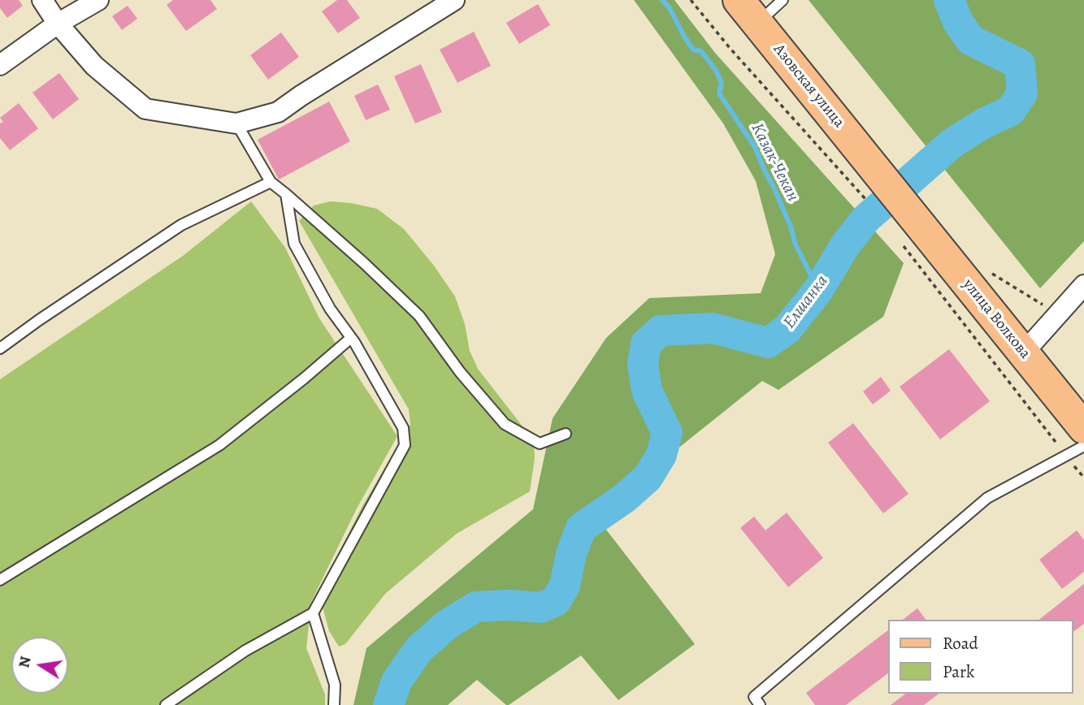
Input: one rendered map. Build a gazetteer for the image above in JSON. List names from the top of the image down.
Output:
{
  "streets": {
    "main road": ["Азовская улица", "улица Волкова"]
  },
  "crossings": [
    ["Азовская улица", "улица Волкова"]
  ],
  "water": ["Казак-Чекан", "Елшанка"],
  "legend": ["Road", "Park"],
  "north": "left"
}
